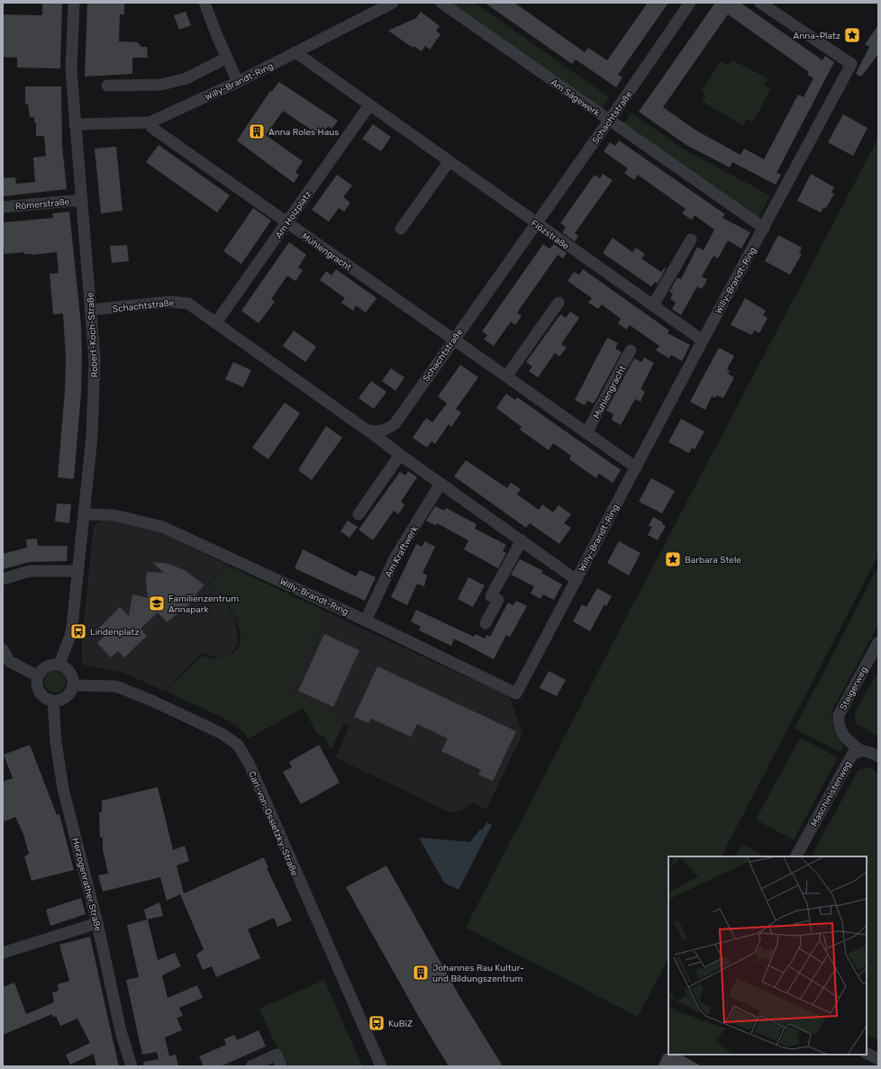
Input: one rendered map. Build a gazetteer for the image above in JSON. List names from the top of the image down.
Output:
{
  "streets": {
    "street": [
      "Willy-Brandt-Ring",
      "Am Sägewerk",
      "Schachtstraße",
      "Römerstraße",
      "Am Holzplatz",
      "Flözstraße",
      "Mühlengracht",
      "Robert-Koch-Straße",
      "Am Kraftwerk",
      "Steigerweg",
      "Maschinistenweg",
      "Carl-von-Ossietzky-Straße",
      "Herzogenrather Straße"
    ]
  },
  "crossings": [
    ["Willy-Brandt-Ring", "Am Sägewerk"],
    ["Willy-Brandt-Ring", "Flözstraße"],
    ["Willy-Brandt-Ring", "Mühlengracht"],
    ["Willy-Brandt-Ring", "Robert-Koch-Straße"],
    ["Willy-Brandt-Ring", "Am Kraftwerk"],
    ["Am Sägewerk", "Schachtstraße"],
    ["Schachtstraße", "Am Holzplatz"],
    ["Schachtstraße", "Flözstraße"],
    ["Schachtstraße", "Mühlengracht"],
    ["Schachtstraße", "Robert-Koch-Straße"],
    ["Römerstraße", "Robert-Koch-Straße"],
    ["Am Holzplatz", "Flözstraße"],
    ["Am Holzplatz", "Mühlengracht"],
    ["Robert-Koch-Straße", "Carl-von-Ossietzky-Straße"],
    ["Robert-Koch-Straße", "Herzogenrather Straße"],
    ["Steigerweg", "Maschinistenweg"],
    ["Carl-von-Ossietzky-Straße", "Herzogenrather Straße"]
  ],
  "places": {
    "place": ["Anna-Platz", "Barbara Stele"],
    "building": ["Anna Roles Haus", "Johannes Rau Kultur- und Bildungszentrum"],
    "school or university": ["Familienzentrum Annapark"],
    "bus stop": ["Lindenplatz", "KuBiZ"]
  }
}
